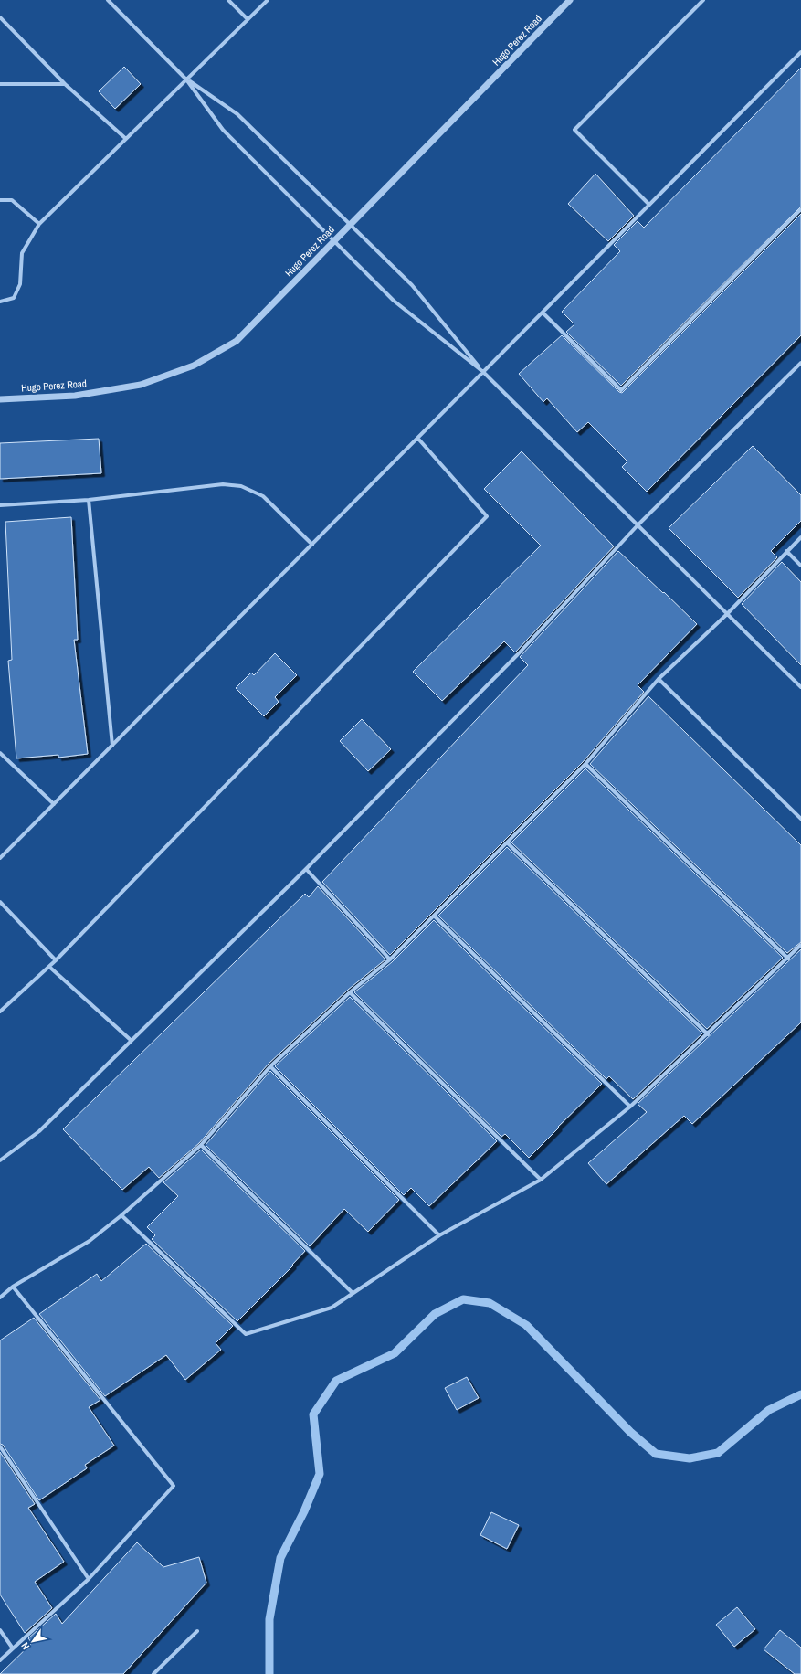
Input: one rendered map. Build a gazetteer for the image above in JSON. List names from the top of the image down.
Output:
{
  "streets": {
    "street": ["Hugo Perez Road"]
  },
  "north": "bottom left"
}
